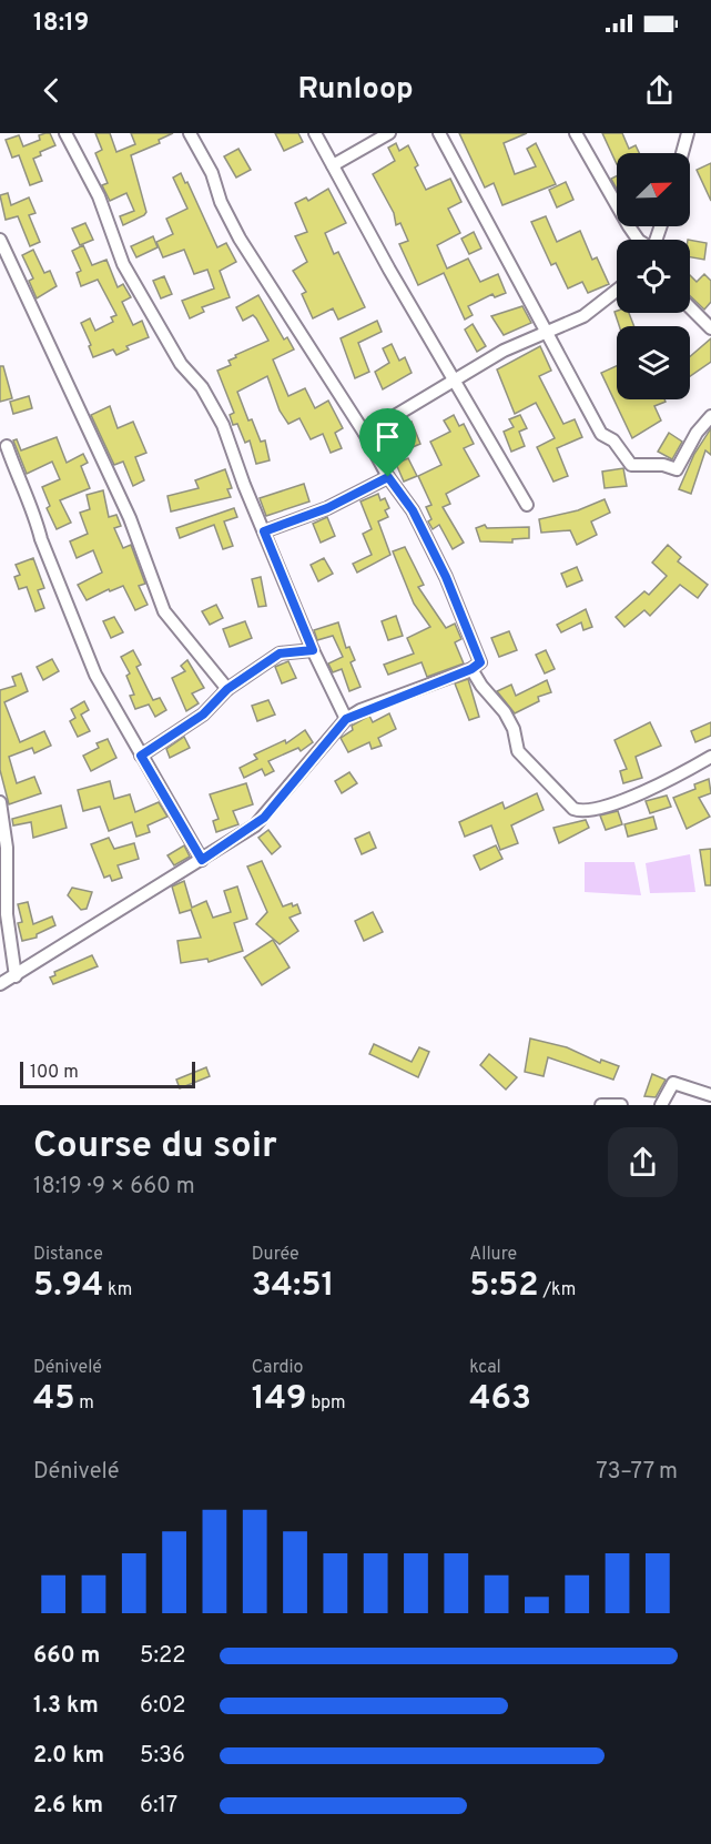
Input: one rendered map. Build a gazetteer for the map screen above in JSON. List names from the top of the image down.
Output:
{
  "scale_bar": "100 m",
  "north": "top right",
  "page": {
    "status": "18:19",
    "header": "Runloop",
    "scale": "100 m",
    "heading": ["Course du soir", "18:19 · 9 × 660 m"],
    "stats": [
      ["Distance", "5.94 km"],
      ["Durée", "34:51"],
      ["Allure", "5:52 /km"],
      ["Dénivelé", "45 m"],
      ["Cardio", "149 bpm"],
      ["kcal", "463"]
    ],
    "chart": ["Dénivelé", "73–77 m"],
    "list": [
      {
        "name": "660 m",
        "note": "5:22"
      },
      {
        "name": "1.3 km",
        "note": "6:02"
      },
      {
        "name": "2.0 km",
        "note": "5:36"
      },
      {
        "name": "2.6 km",
        "note": "6:17"
      }
    ]
  }
}
